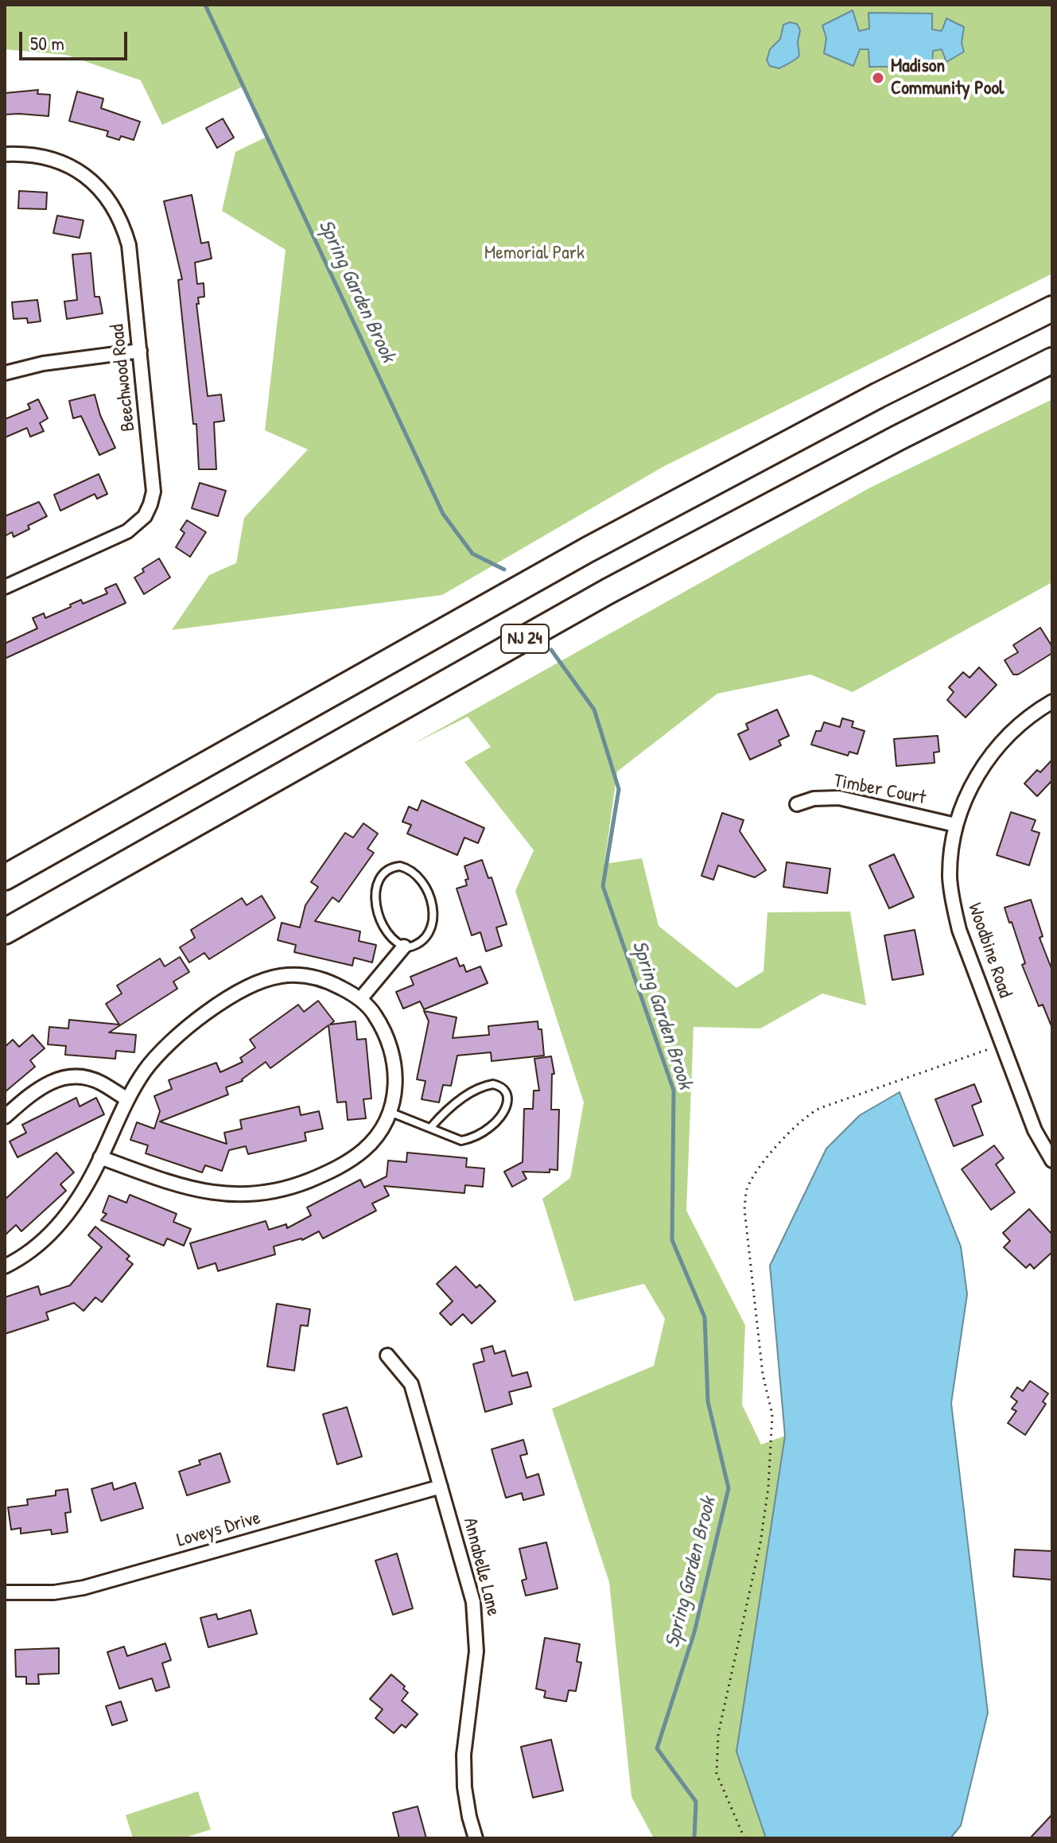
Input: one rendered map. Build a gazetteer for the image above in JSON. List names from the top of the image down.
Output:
{
  "streets": {
    "highway": ["NJ 24"],
    "street": [
      "Beechwood Road",
      "Timber Court",
      "Woodbine Road",
      "Loveys Drive",
      "Annabelle Lane"
    ]
  },
  "crossings": [
    ["Timber Court", "Woodbine Road"],
    ["Loveys Drive", "Annabelle Lane"]
  ],
  "water": ["Spring Garden Brook"],
  "parks": ["Memorial Park"],
  "places": ["Madison Community Pool"],
  "scale_bar": "50 m"
}
